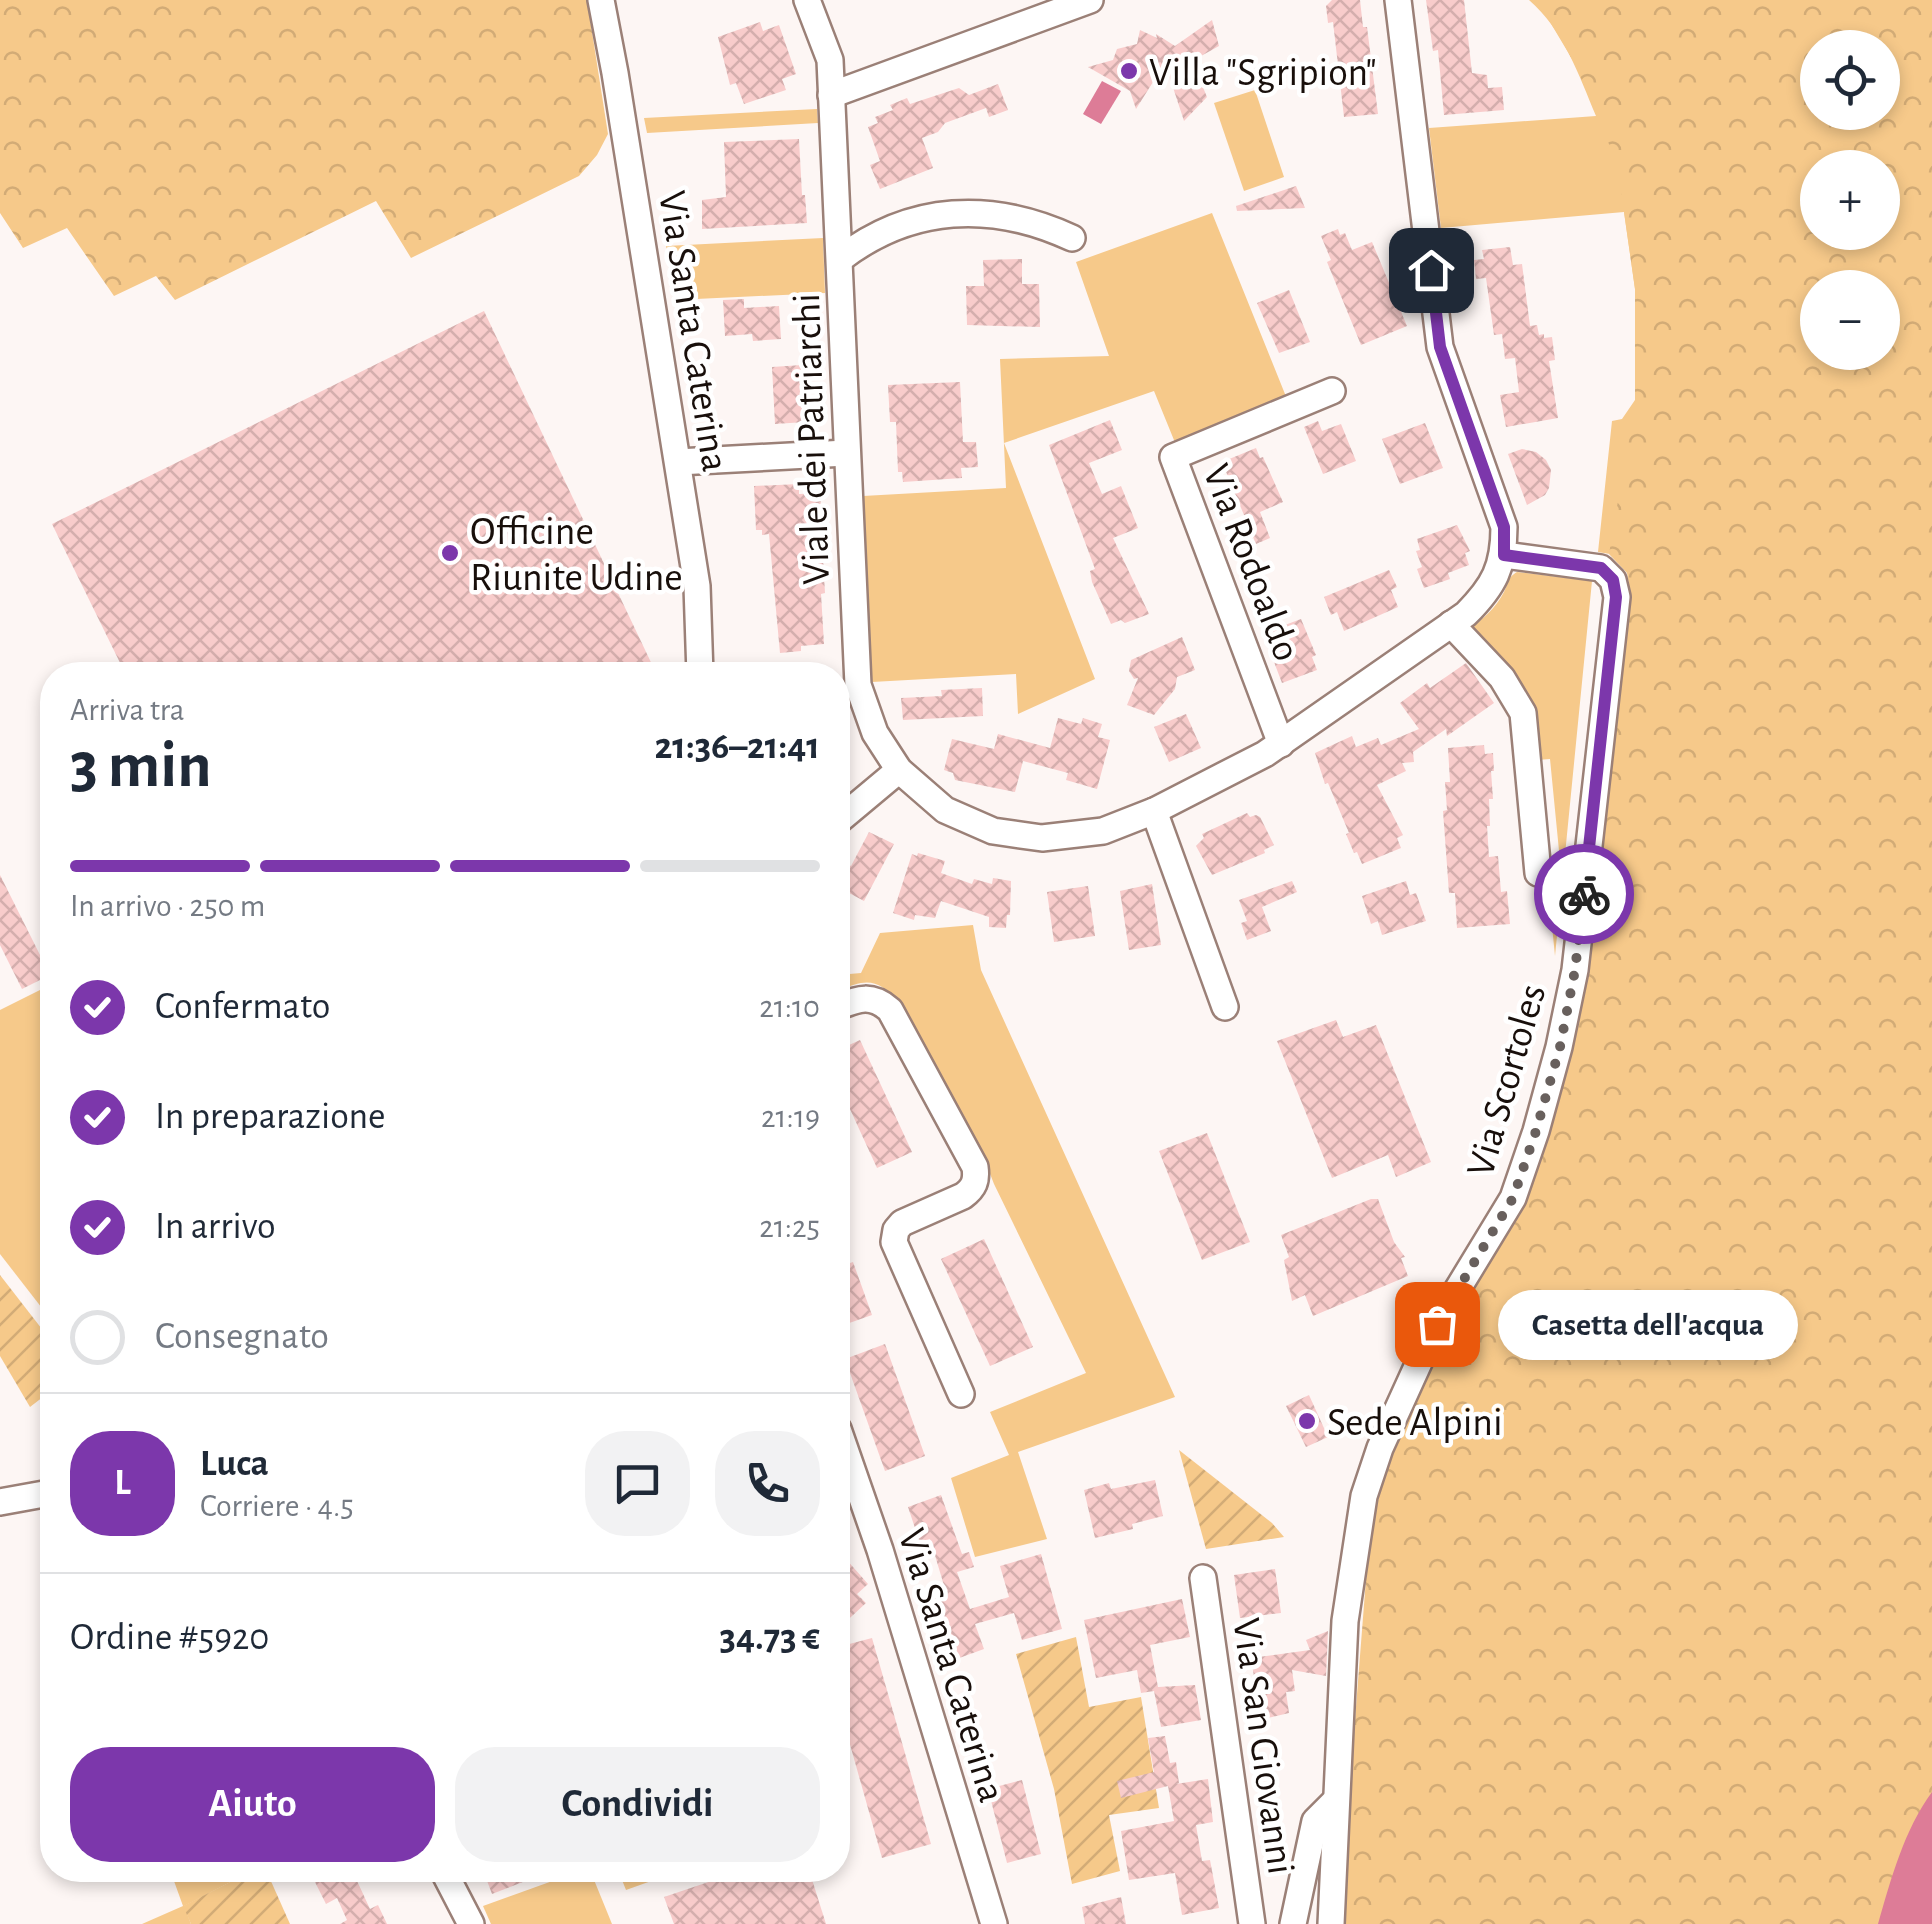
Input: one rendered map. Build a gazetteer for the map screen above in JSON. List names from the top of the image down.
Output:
{
  "streets": {
    "street": [
      "Via Santa Caterina",
      "Viale dei Patriarchi",
      "Via Rodoaldo",
      "Via Scortoles",
      "Via San Giovanni"
    ]
  },
  "crossings": [
    ["Viale dei Patriarchi", "Via Rodoaldo"],
    ["Viale dei Patriarchi", "Via Scortoles"],
    ["Via Scortoles", "Via San Giovanni"]
  ],
  "places": [
    "Villa \"Sgripion\"",
    "Officine Riunite Udine",
    "Casetta dell'acqua",
    "Sede Alpini"
  ],
  "page": {
    "map_buttons": ["+", "−"],
    "heading": ["3 min", "Arriva tra", "21:36–21:41"],
    "panel": [
      "Luca",
      "Corriere · 4.5",
      "Ordine #5920",
      "34.73 €"
    ],
    "bar": "In arrivo · 250 m",
    "list": [
      ["Confermato", "21:10"],
      ["In preparazione", "21:19"],
      ["In arrivo", "21:25"],
      "Consegnato"
    ],
    "bubble": "Casetta dell'acqua",
    "round": "L",
    "buttons": ["Aiuto", "Condividi"]
  }
}
